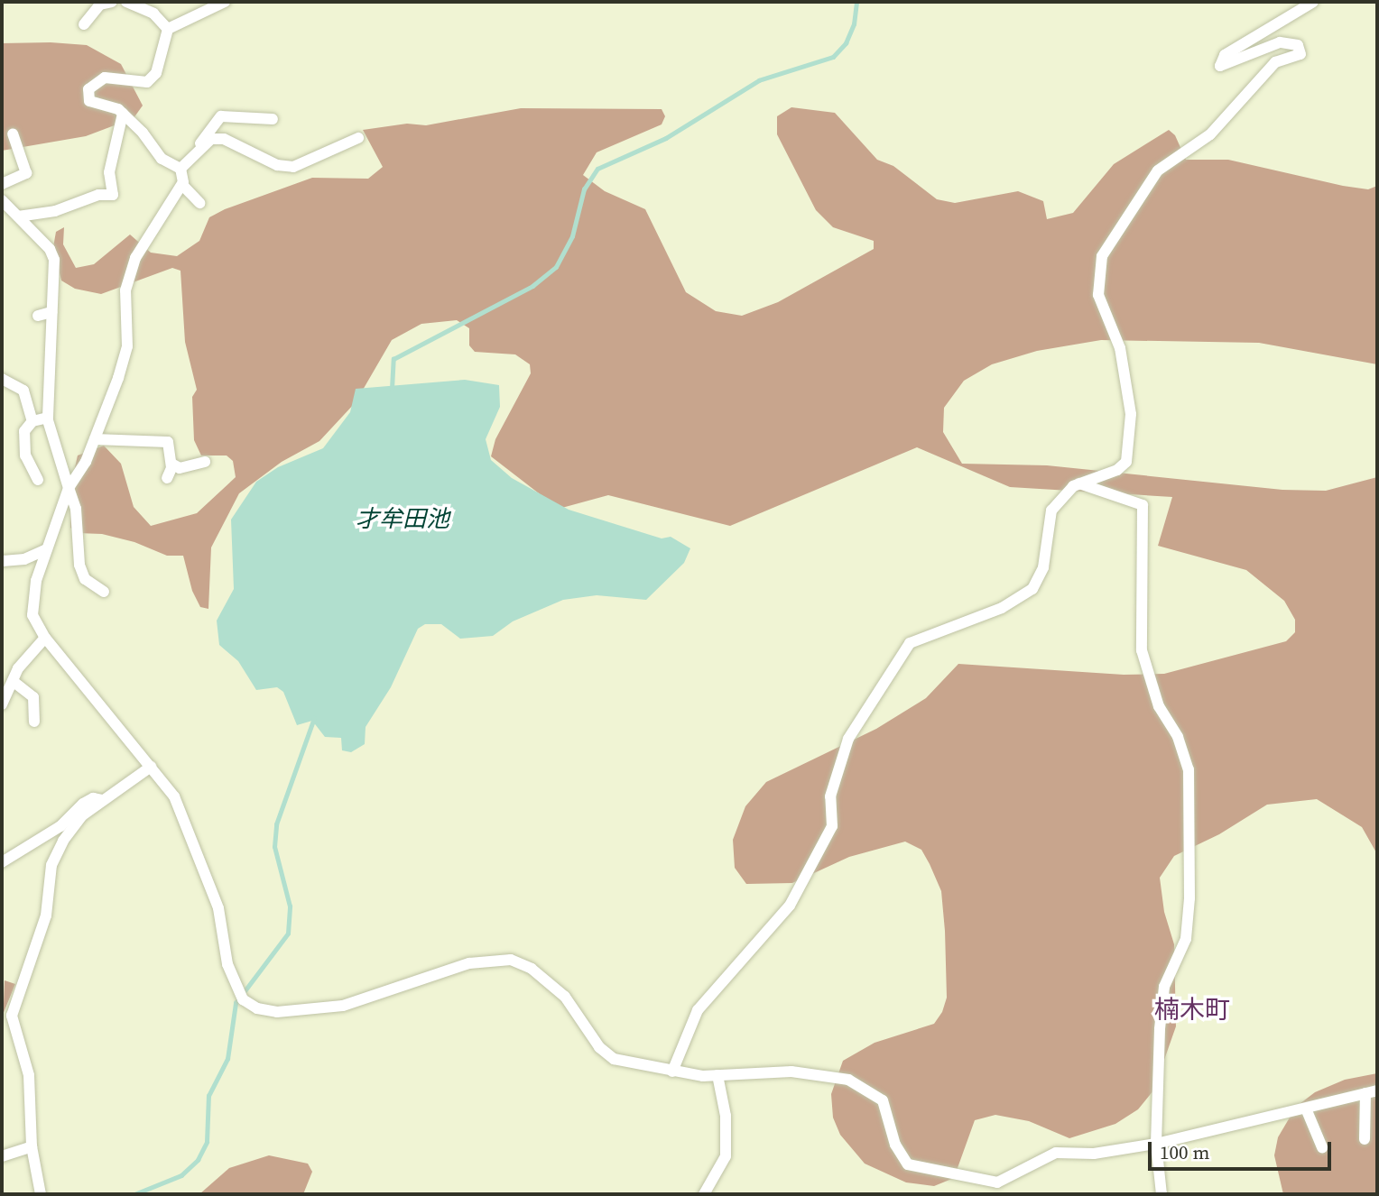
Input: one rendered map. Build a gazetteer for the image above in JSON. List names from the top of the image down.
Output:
{
  "districts": ["楠木町"],
  "water": ["才牟田池"],
  "scale_bar": "100 m"
}
